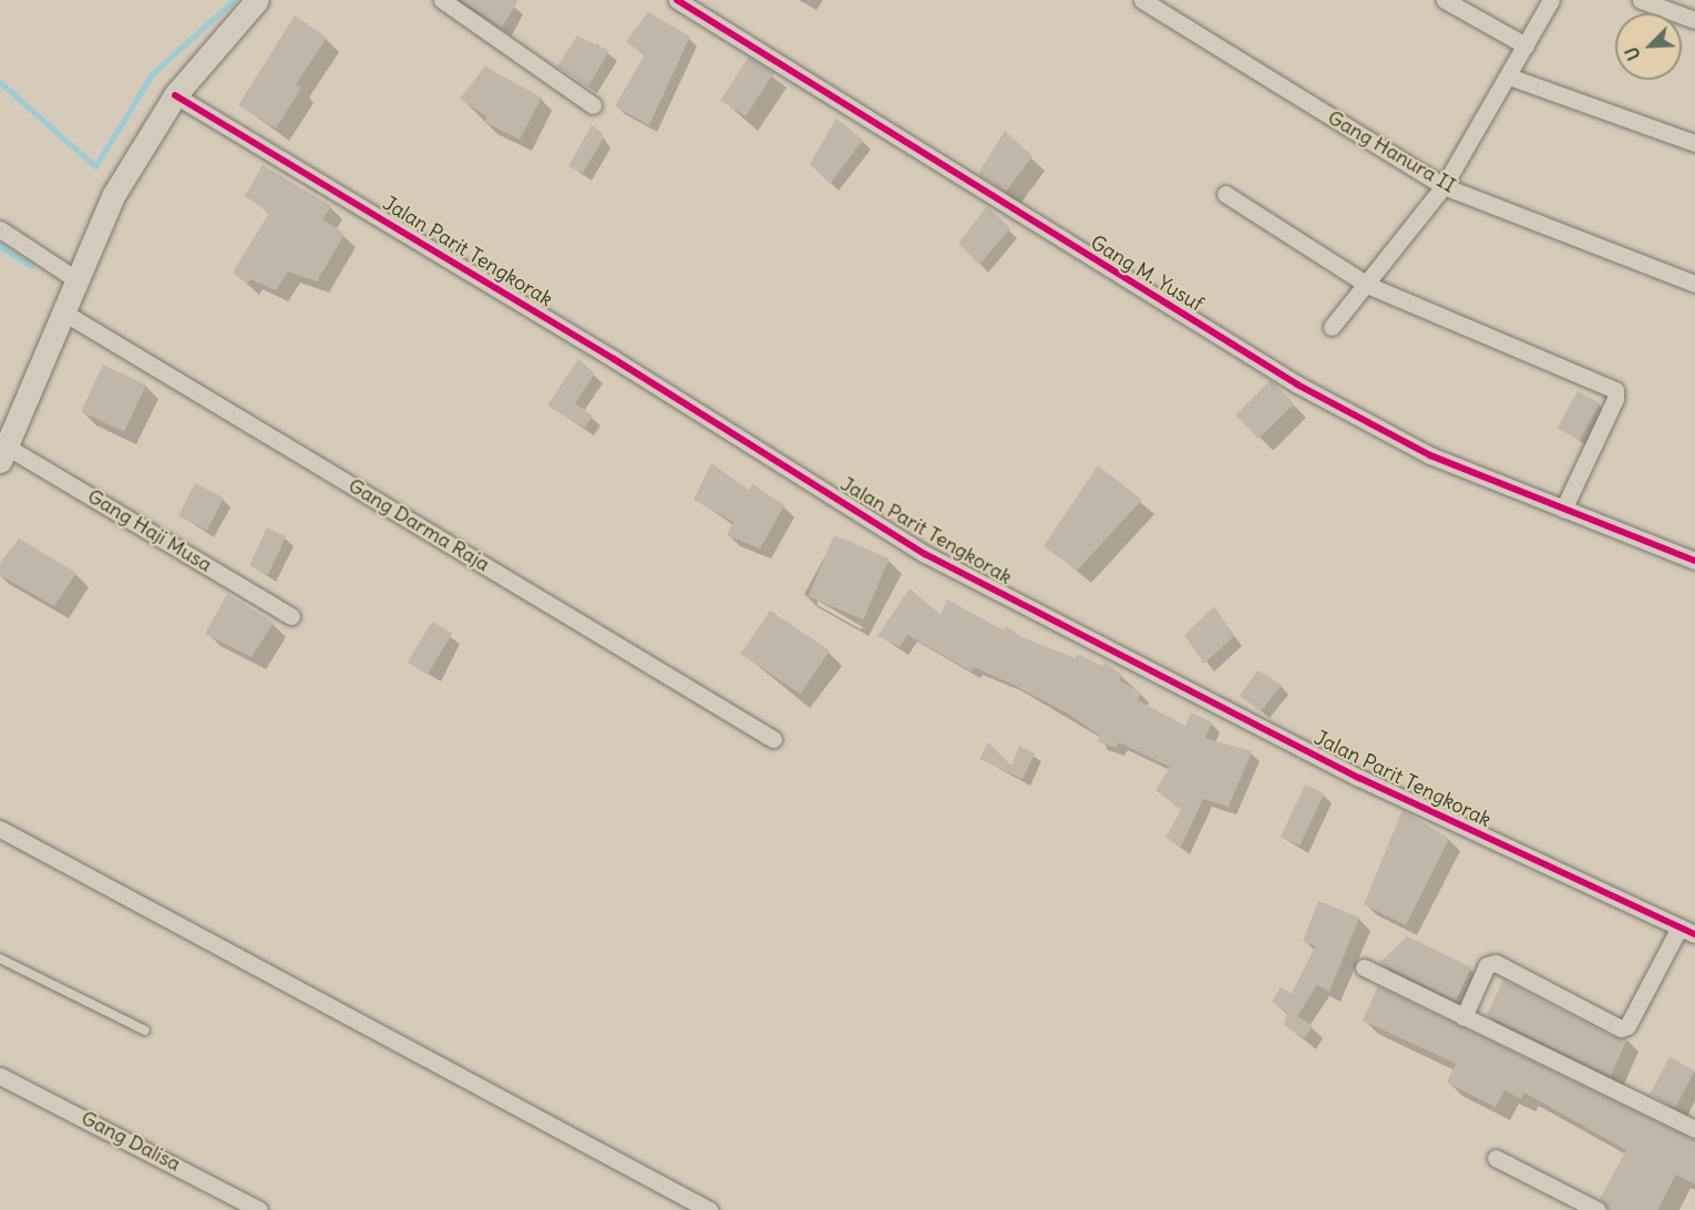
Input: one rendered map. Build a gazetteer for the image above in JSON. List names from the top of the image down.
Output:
{
  "streets": {
    "street": [
      "Gang Hanura II",
      "Jalan Parit Tengkorak",
      "Gang M. Yusuf",
      "Gang Darma Raja",
      "Gang Haji Musa",
      "Gang Dalisa"
    ]
  },
  "north": "bottom left"
}
